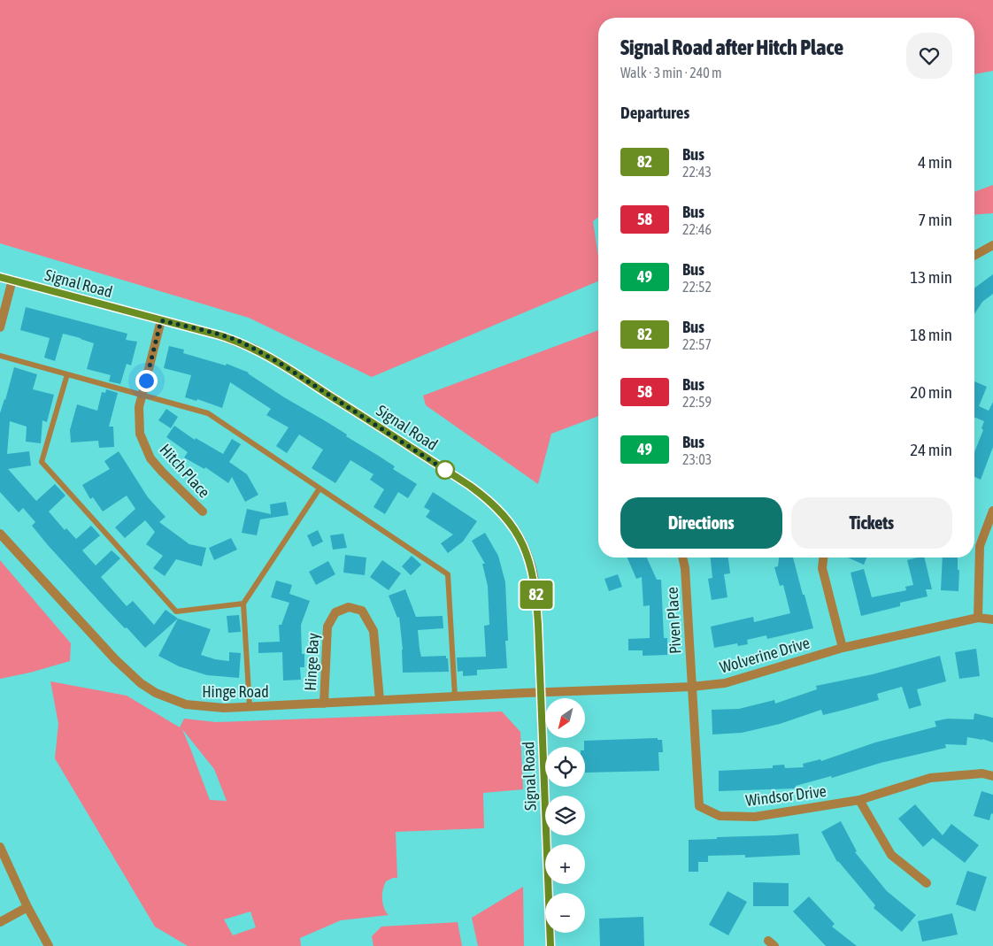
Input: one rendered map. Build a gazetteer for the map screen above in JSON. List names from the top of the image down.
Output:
{
  "streets": {
    "street": [
      "Signal Road",
      "Hitch Place",
      "Piven Place",
      "Wolverine Drive",
      "Hinge Bay",
      "Hinge Road",
      "Windsor Drive"
    ]
  },
  "crossings": [
    ["Signal Road", "Hitch Place"],
    ["Signal Road", "Wolverine Drive"],
    ["Signal Road", "Hinge Road"],
    ["Piven Place", "Wolverine Drive"],
    ["Piven Place", "Windsor Drive"],
    ["Wolverine Drive", "Hinge Road"],
    ["Wolverine Drive", "Windsor Drive"],
    ["Hinge Bay", "Hinge Road"]
  ],
  "lines": ["bus line 82"],
  "north": "bottom left",
  "page": {
    "on_map": "82",
    "heading": [
      ["Signal Road after Hitch Place", "Walk · 3 min · 240 m"],
      "Departures"
    ],
    "list": [
      {
        "mark": "82",
        "name": "Bus",
        "note": "22:43",
        "value": "4 min"
      },
      {
        "mark": "58",
        "name": "Bus",
        "note": "22:46",
        "value": "7 min"
      },
      {
        "mark": "49",
        "name": "Bus",
        "note": "22:52",
        "value": "13 min"
      },
      {
        "mark": "82",
        "name": "Bus",
        "note": "22:57",
        "value": "18 min"
      },
      {
        "mark": "58",
        "name": "Bus",
        "note": "22:59",
        "value": "20 min"
      },
      {
        "mark": "49",
        "name": "Bus",
        "note": "23:03",
        "value": "24 min"
      }
    ],
    "buttons": ["Directions", "Tickets"],
    "map_buttons": ["+", "−"]
  }
}
